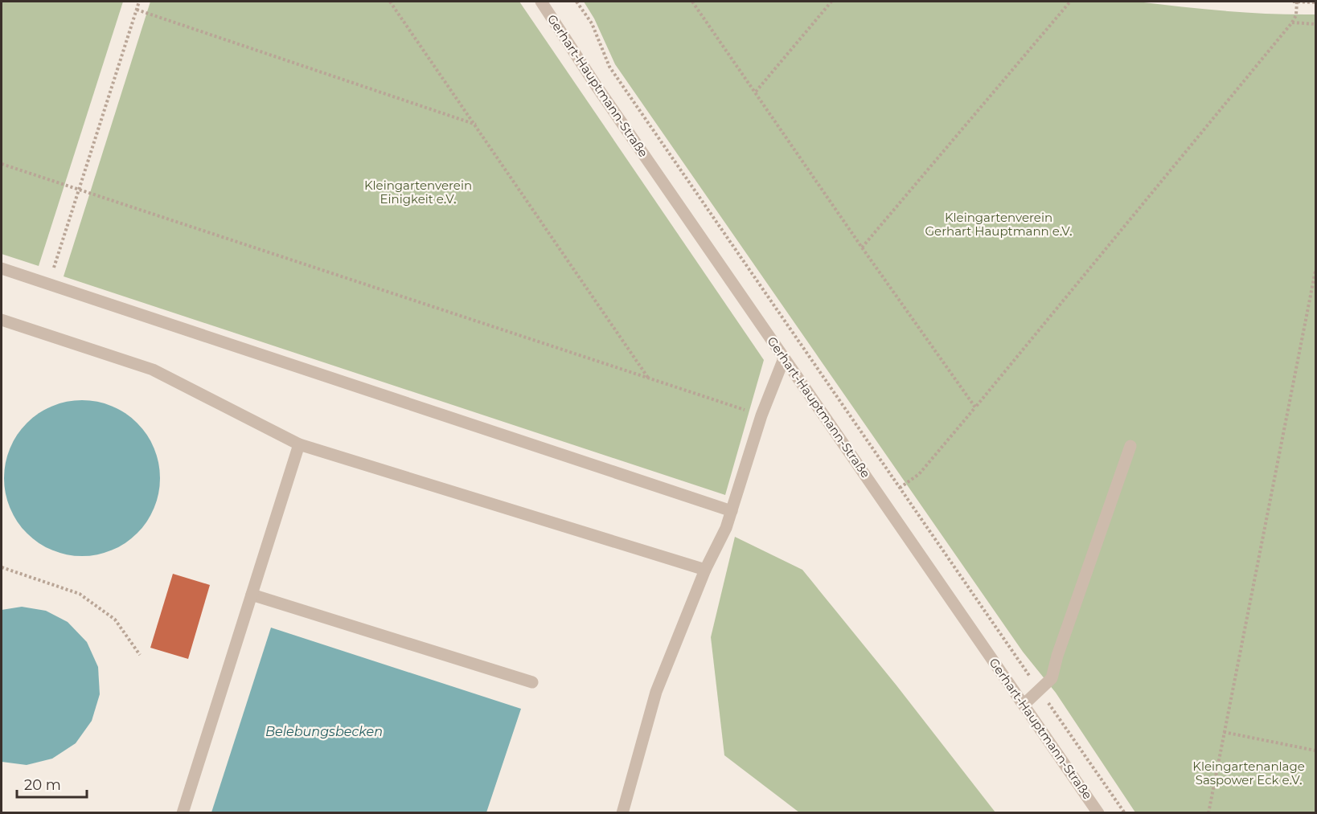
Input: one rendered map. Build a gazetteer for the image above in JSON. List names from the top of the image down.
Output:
{
  "streets": {
    "street": ["Gerhart-Hauptmann-Straße"]
  },
  "water": ["Belebungsbecken"],
  "parks": ["Kleingartenverein Einigkeit e.V.", "Kleingartenverein Gerhart Hauptmann e.V.", "Kleingartenanlage Saspower Eck e.V."],
  "scale_bar": "20 m"
}
